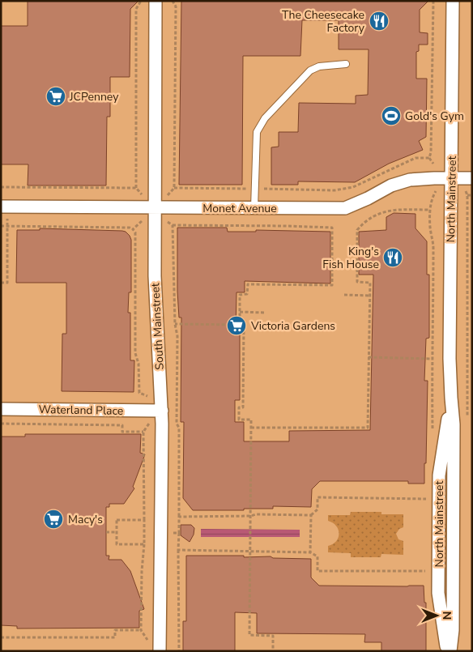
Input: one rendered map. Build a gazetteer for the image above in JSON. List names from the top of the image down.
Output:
{
  "streets": {
    "street": [
      "North Mainstreet",
      "Monet Avenue",
      "South Mainstreet",
      "Waterland Place"
    ]
  },
  "crossings": [
    ["North Mainstreet", "Monet Avenue"],
    ["Monet Avenue", "South Mainstreet"],
    ["South Mainstreet", "Waterland Place"]
  ],
  "places": {
    "restaurant": ["The Cheesecake Factory", "King's Fish House"],
    "supermarket": ["JCPenney", "Victoria Gardens", "Macy's"],
    "sports": ["Gold's Gym"]
  },
  "north": "right"
}
